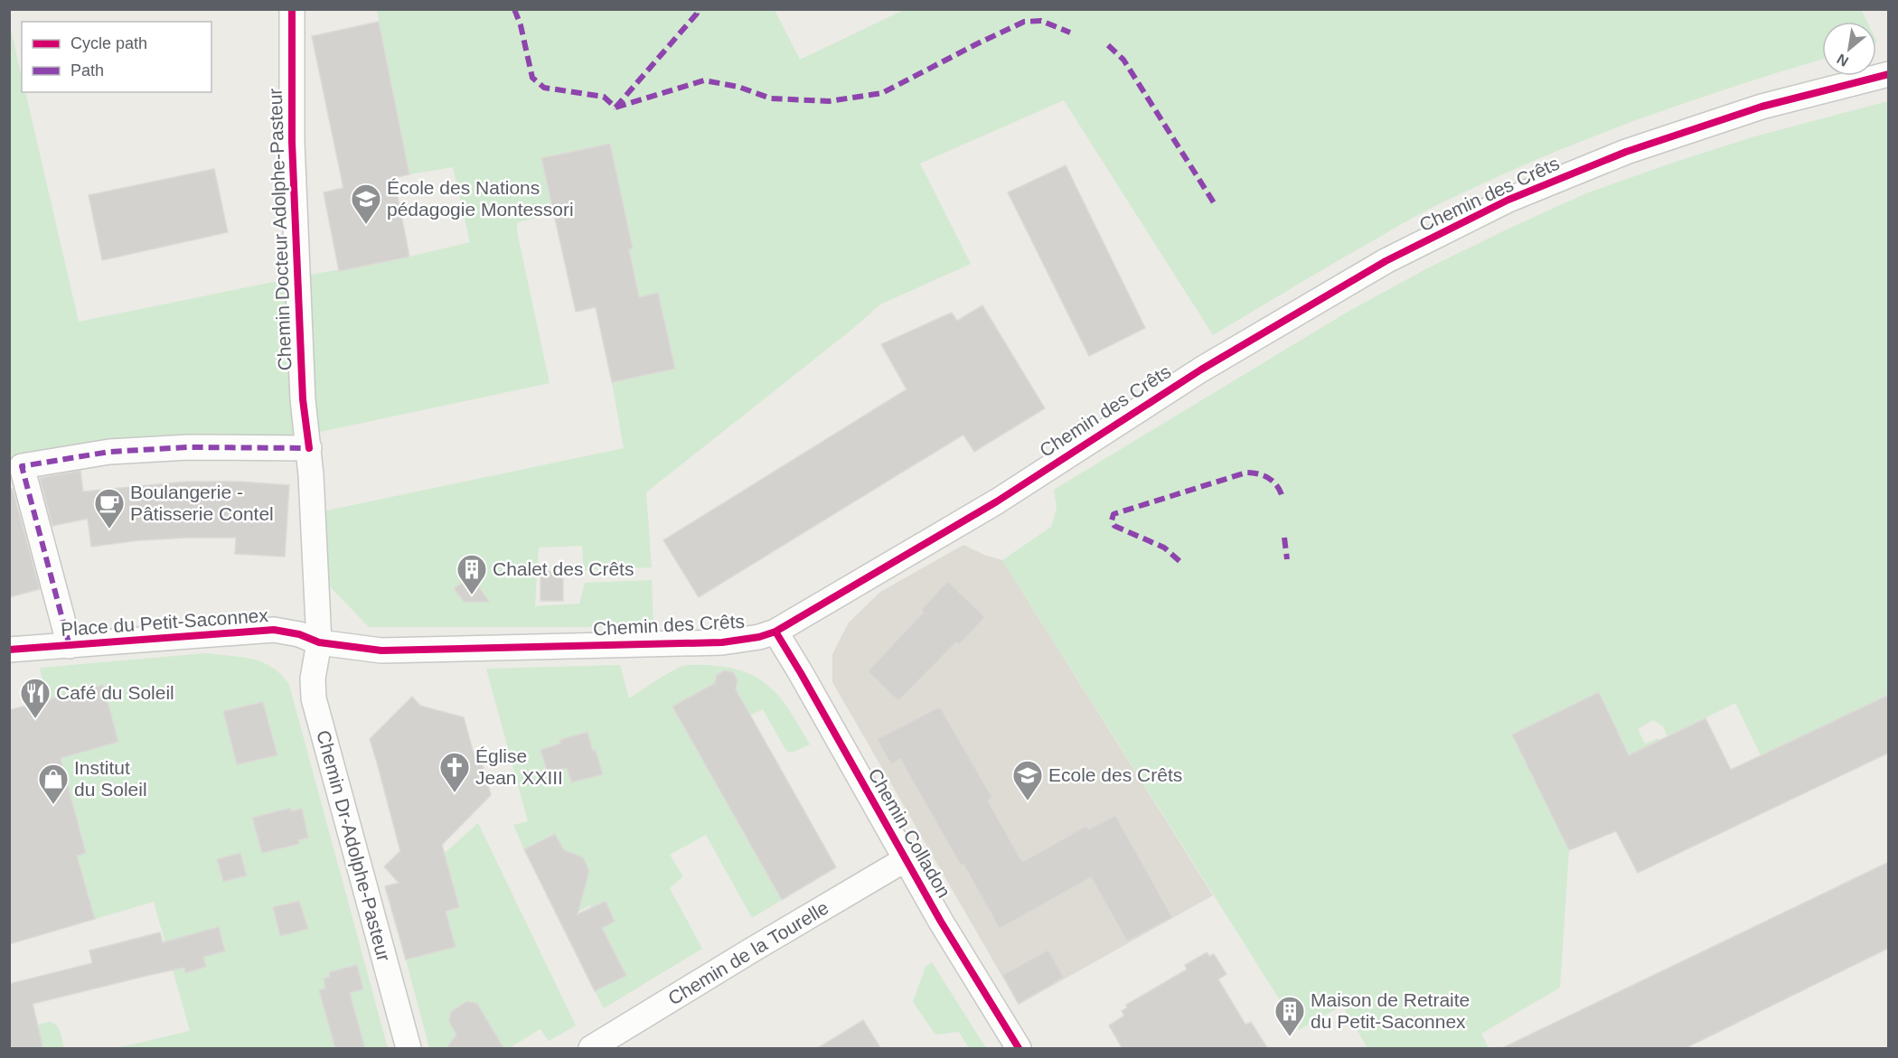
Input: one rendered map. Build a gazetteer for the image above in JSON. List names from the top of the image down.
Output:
{
  "streets": {
    "street": [
      "Chemin des Crêts",
      "Chemin Docteur Adolphe-Pasteur",
      "Place du Petit-Saconnex",
      "Chemin Colladon",
      "Chemin Dr-Adolphe-Pasteur",
      "Chemin de la Tourelle"
    ]
  },
  "crossings": [
    ["Chemin des Crêts", "Chemin Docteur Adolphe-Pasteur"],
    ["Chemin des Crêts", "Place du Petit-Saconnex"],
    ["Chemin des Crêts", "Chemin Colladon"],
    ["Chemin des Crêts", "Chemin Dr-Adolphe-Pasteur"],
    ["Chemin Docteur Adolphe-Pasteur", "Place du Petit-Saconnex"],
    ["Chemin Docteur Adolphe-Pasteur", "Chemin Dr-Adolphe-Pasteur"],
    ["Place du Petit-Saconnex", "Chemin Dr-Adolphe-Pasteur"],
    ["Chemin Colladon", "Chemin de la Tourelle"]
  ],
  "places": {
    "school or university": ["École des Nations pédagogie Montessori", "Ecole des Crêts"],
    "cafe": ["Boulangerie - Pâtisserie Contel"],
    "building": ["Chalet des Crêts", "Maison de Retraite du Petit-Saconnex"],
    "restaurant": ["Café du Soleil"],
    "church": ["Église Jean XXIII"],
    "shop": ["Institut du Soleil"]
  },
  "legend": ["Cycle path", "Path"],
  "north": "bottom left"
}
